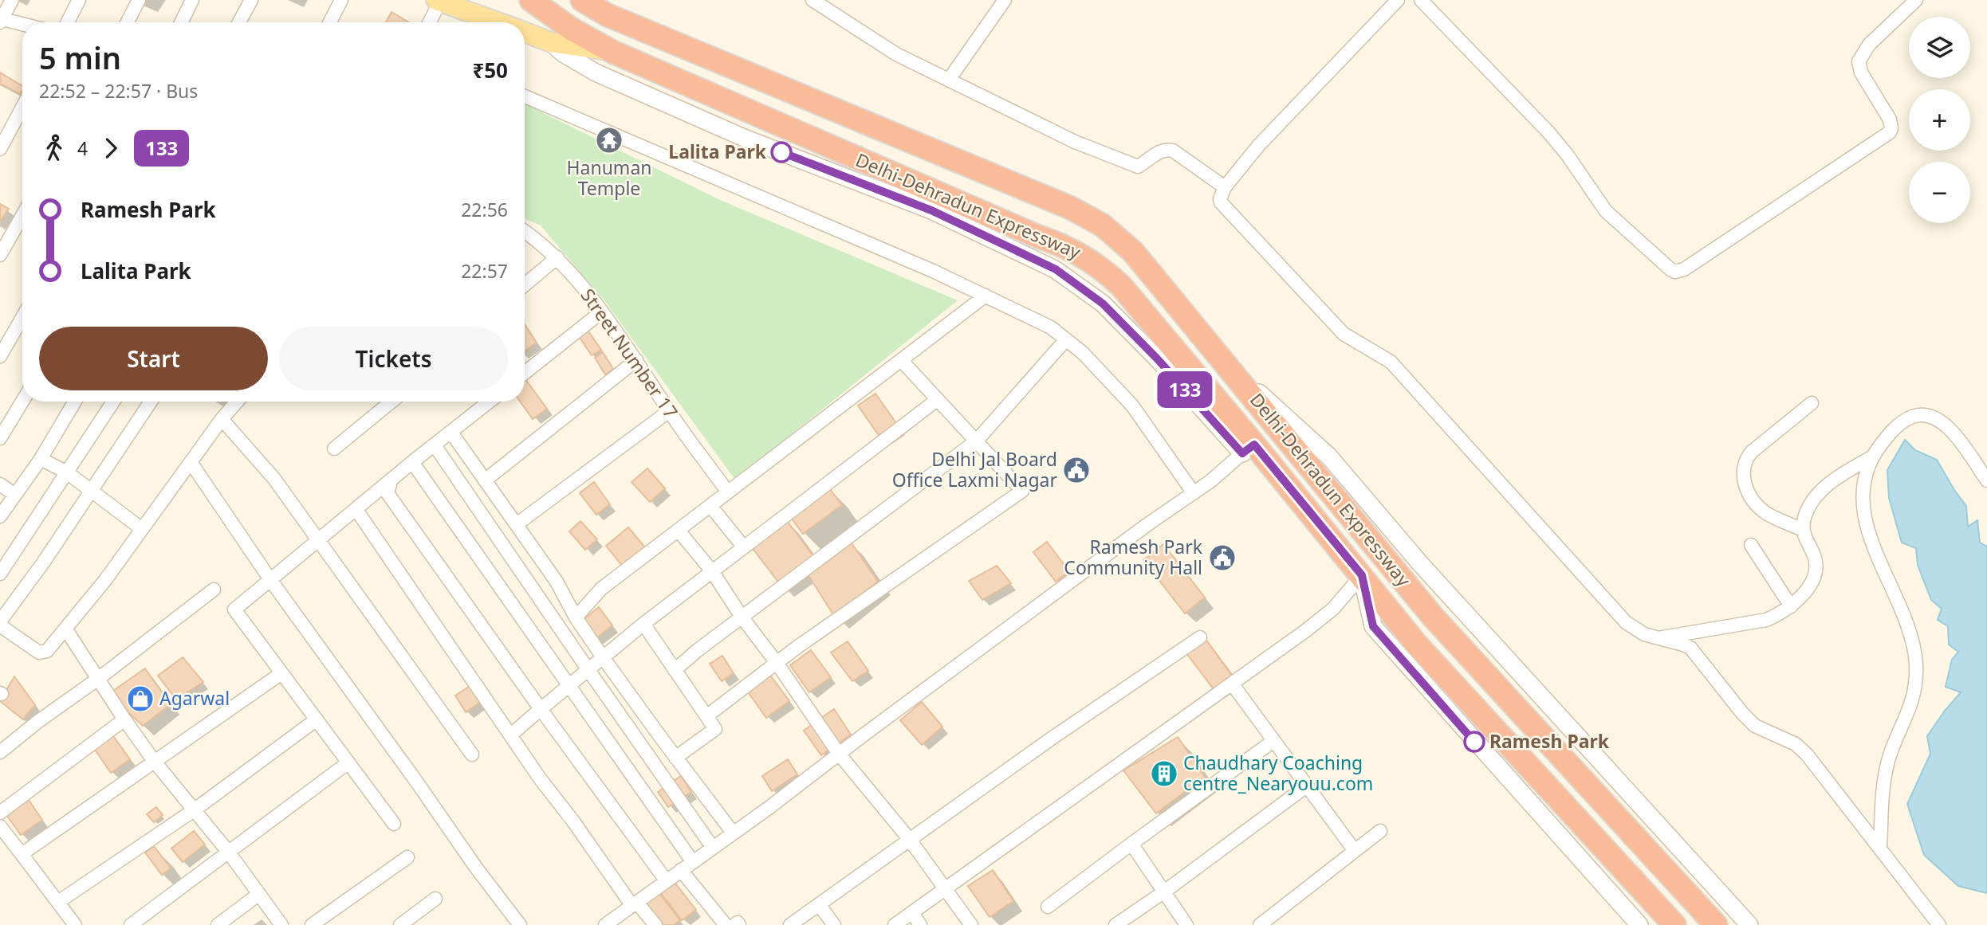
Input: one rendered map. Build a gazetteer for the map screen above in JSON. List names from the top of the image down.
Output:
{
  "streets": {
    "highway": ["Delhi-Dehradun Expressway"],
    "street": ["Street Number 17"]
  },
  "places": {
    "temple": ["Hanuman Temple"],
    "other": ["Lalita Park", "Ramesh Park"],
    "public building": ["Delhi Jal Board Office Laxmi Nagar", "Ramesh Park Community Hall"],
    "shop": ["Agarwal"],
    "building": ["Chaudhary Coaching centre_Nearyouu.com"]
  },
  "lines": ["bus line 133"],
  "page": {
    "on_map": "133",
    "map_buttons": ["+", "−"],
    "heading": ["5 min", "22:52 – 22:57 · Bus", "₹50"],
    "legs": ["4", "133"],
    "list": [
      {
        "name": "Ramesh Park",
        "value": "22:56"
      },
      {
        "name": "Lalita Park",
        "value": "22:57"
      }
    ],
    "buttons": ["Start", "Tickets"]
  }
}
